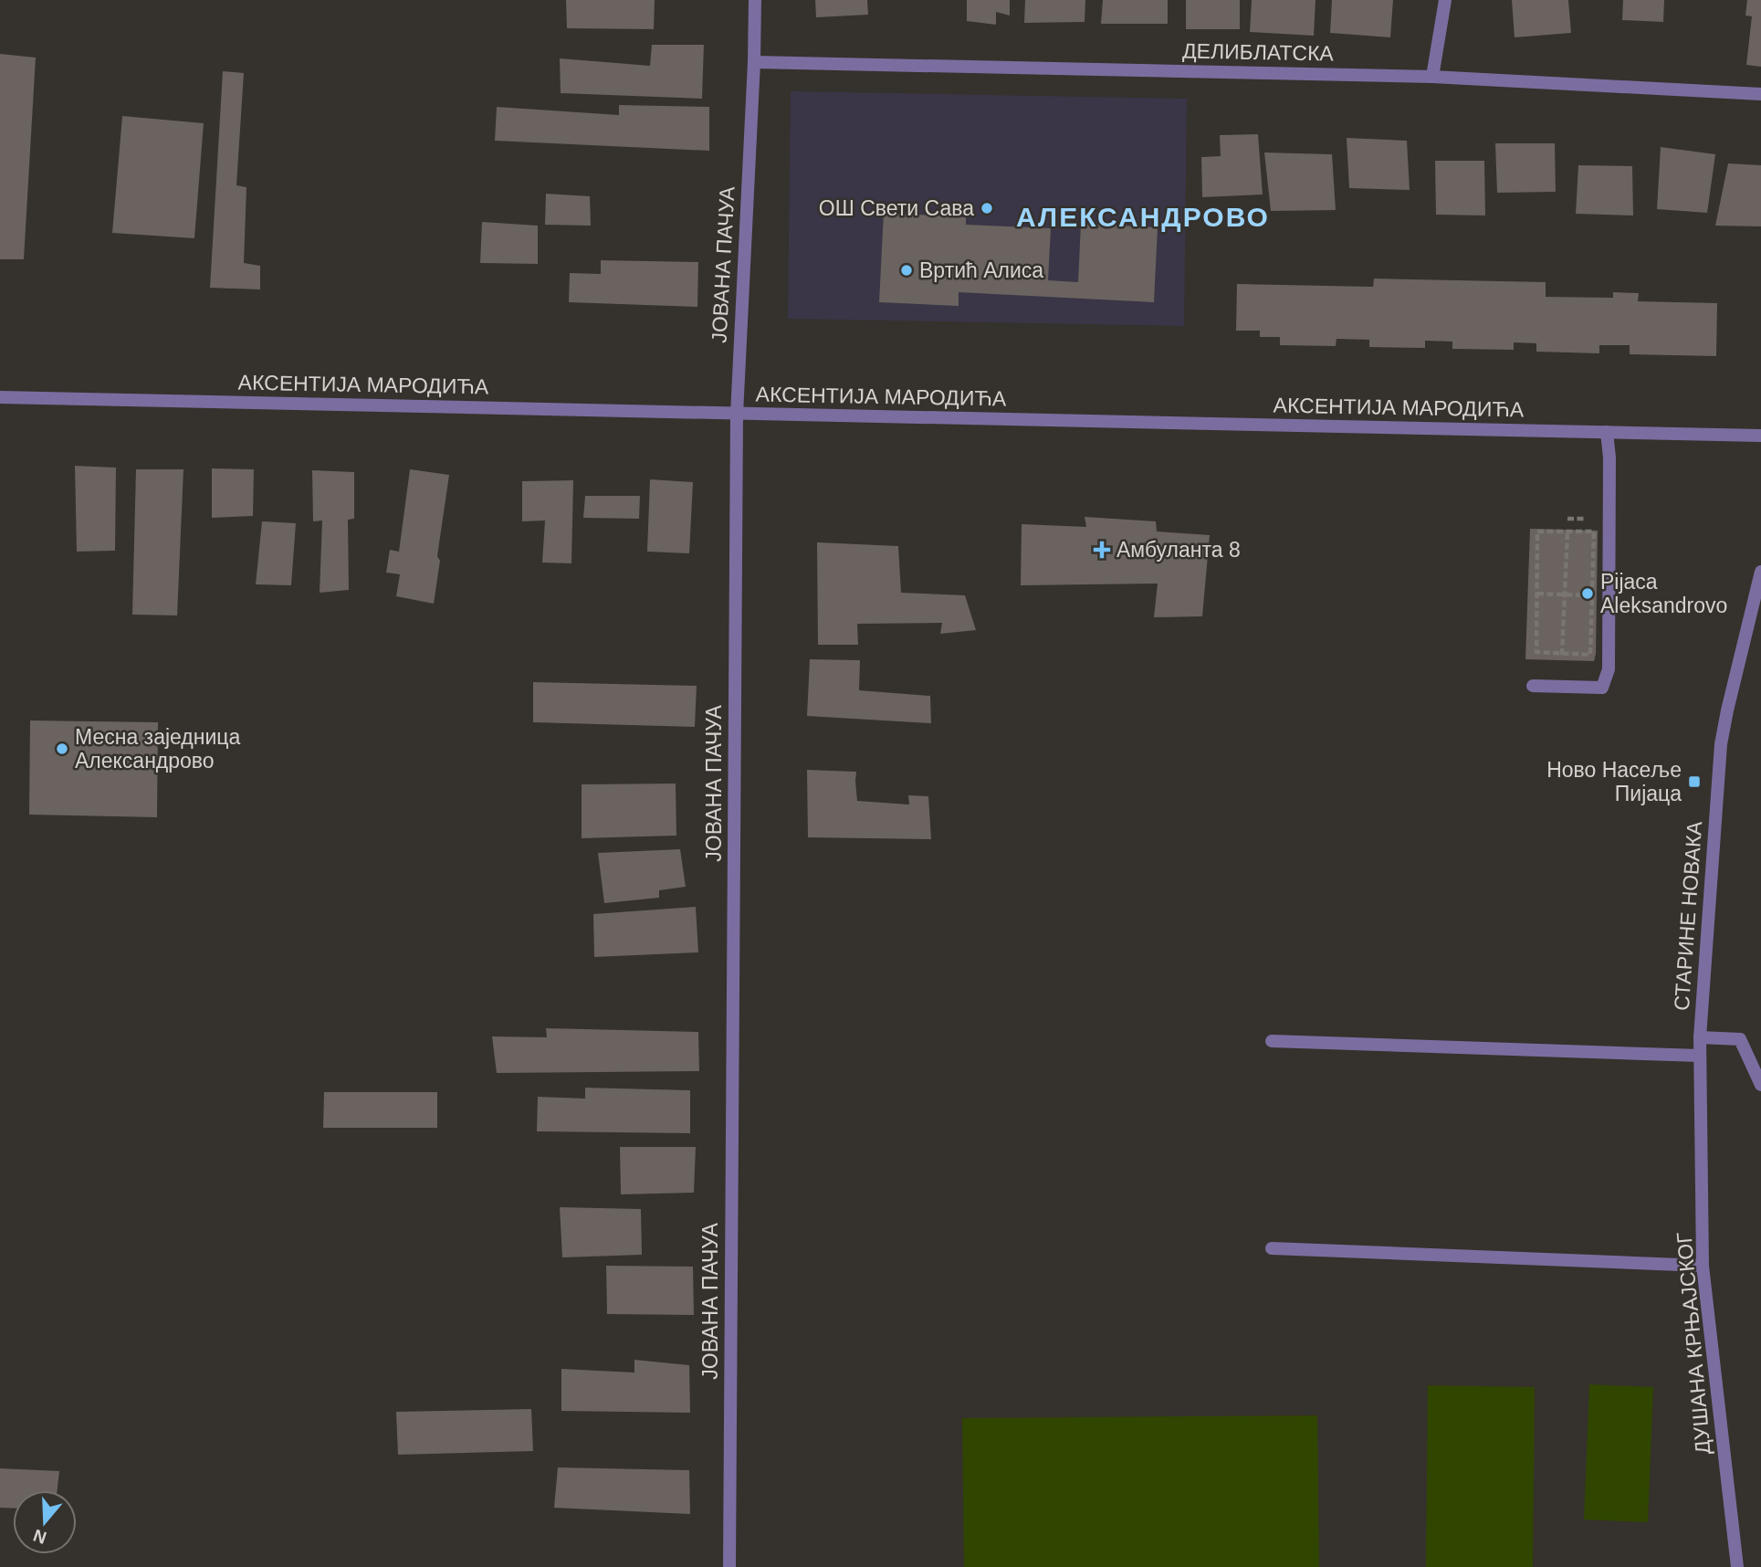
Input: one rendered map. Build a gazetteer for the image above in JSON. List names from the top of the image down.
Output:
{
  "streets": {
    "street": [
      "ДЕЛИБЛАТСКА",
      "ЈОВАНА ПАЧУА",
      "АКСЕНТИЈА МАРОДИЋА",
      "СТАРИНЕ НОВАКА",
      "ДУШАНА КРЊАЈСКОГ"
    ]
  },
  "crossings": [
    ["ДЕЛИБЛАТСКА", "ЈОВАНА ПАЧУА"],
    ["ЈОВАНА ПАЧУА", "АКСЕНТИЈА МАРОДИЋА"],
    ["СТАРИНЕ НОВАКА", "ДУШАНА КРЊАЈСКОГ"]
  ],
  "districts": ["АЛЕКСАНДРОВО"],
  "places": {
    "other": [
      "ОШ Свети Сава",
      "Вртић Алиса",
      "Pijaca Aleksandrovo",
      "Месна заједница Александрово"
    ],
    "health": ["Амбуланта 8"],
    "transit": ["Ново Насеље Пијаца"]
  },
  "north": "bottom"
}
